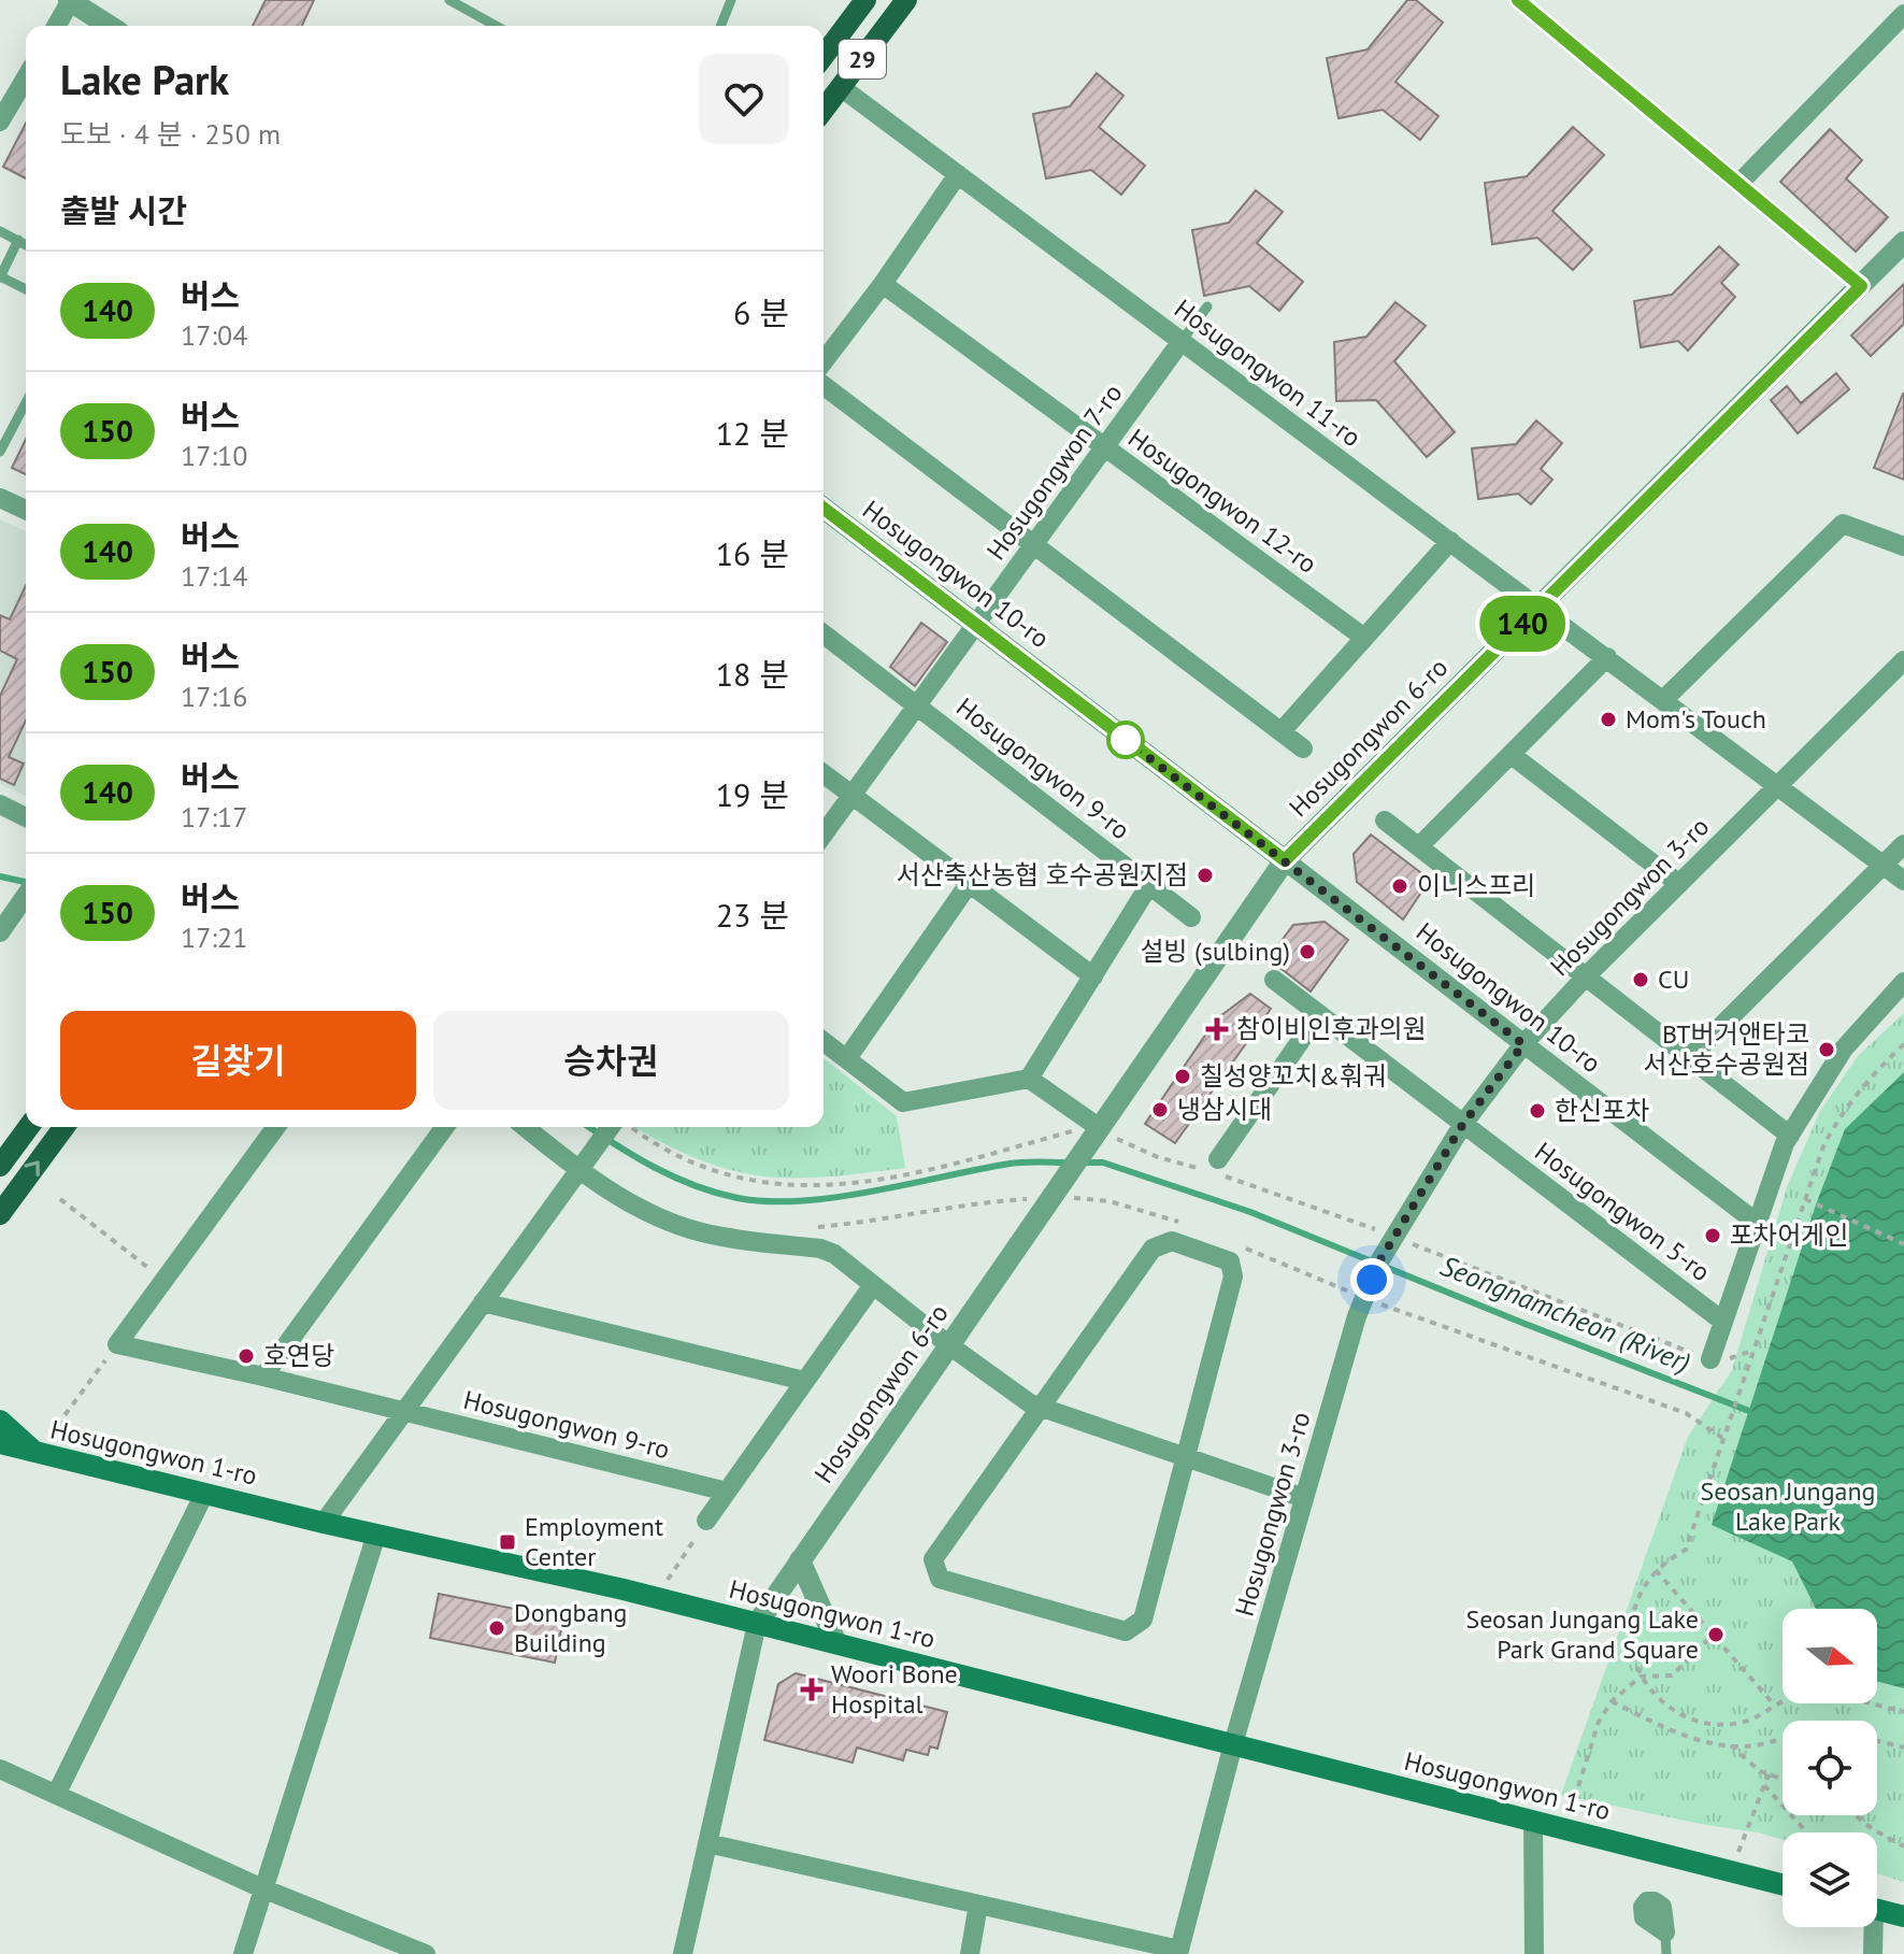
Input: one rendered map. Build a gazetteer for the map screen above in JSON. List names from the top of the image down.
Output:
{
  "streets": {
    "main road": ["29", "Hosugongwon 1-ro"],
    "street": [
      "Hosugongwon 11-ro",
      "Hosugongwon 7-ro",
      "Hosugongwon 12-ro",
      "Hosugongwon 10-ro",
      "Hosugongwon 6-ro",
      "Hosugongwon 9-ro",
      "Hosugongwon 3-ro",
      "Hosugongwon 5-ro"
    ]
  },
  "crossings": [
    ["29", "Hosugongwon 11-ro"],
    ["Hosugongwon 11-ro", "Hosugongwon 7-ro"],
    ["Hosugongwon 11-ro", "Hosugongwon 6-ro"],
    ["Hosugongwon 11-ro", "Hosugongwon 3-ro"],
    ["Hosugongwon 7-ro", "Hosugongwon 12-ro"],
    ["Hosugongwon 7-ro", "Hosugongwon 10-ro"],
    ["Hosugongwon 7-ro", "Hosugongwon 9-ro"],
    ["Hosugongwon 10-ro", "Hosugongwon 6-ro"],
    ["Hosugongwon 10-ro", "Hosugongwon 3-ro"],
    ["Hosugongwon 10-ro", "Hosugongwon 5-ro"],
    ["Hosugongwon 6-ro", "Hosugongwon 1-ro"],
    ["Hosugongwon 3-ro", "Hosugongwon 5-ro"],
    ["Hosugongwon 3-ro", "Hosugongwon 1-ro"]
  ],
  "water": ["Seongnamcheon (River)"],
  "parks": ["Seosan Jungang Lake Park"],
  "places": {
    "other": [
      "Mom's Touch",
      "서산축산농협 호수공원지점",
      "이니스프리",
      "설빙 (sulbing)",
      "CU",
      "BT버거앤타코 서산호수공원점",
      "칠성양꼬치&훠궈",
      "냉삼시대",
      "한신포차",
      "포차어게인",
      "호연당",
      "Dongbang Building",
      "Seosan Jungang Lake Park Grand Square"
    ],
    "health": ["참이비인후과의원", "Woori Bone Hospital"],
    "transit": ["Employment Center"]
  },
  "lines": ["bus line 140"],
  "north": "right",
  "page": {
    "on_map": "140",
    "heading": [
      ["Lake Park", "도보 · 4 분 · 250 m"],
      "출발 시간"
    ],
    "list": [
      {
        "mark": "140",
        "name": "버스",
        "note": "17:04",
        "value": "6 분"
      },
      {
        "mark": "150",
        "name": "버스",
        "note": "17:10",
        "value": "12 분"
      },
      {
        "mark": "140",
        "name": "버스",
        "note": "17:14",
        "value": "16 분"
      },
      {
        "mark": "150",
        "name": "버스",
        "note": "17:16",
        "value": "18 분"
      },
      {
        "mark": "140",
        "name": "버스",
        "note": "17:17",
        "value": "19 분"
      },
      {
        "mark": "150",
        "name": "버스",
        "note": "17:21",
        "value": "23 분"
      }
    ],
    "buttons": ["길찾기", "승차권"]
  }
}
